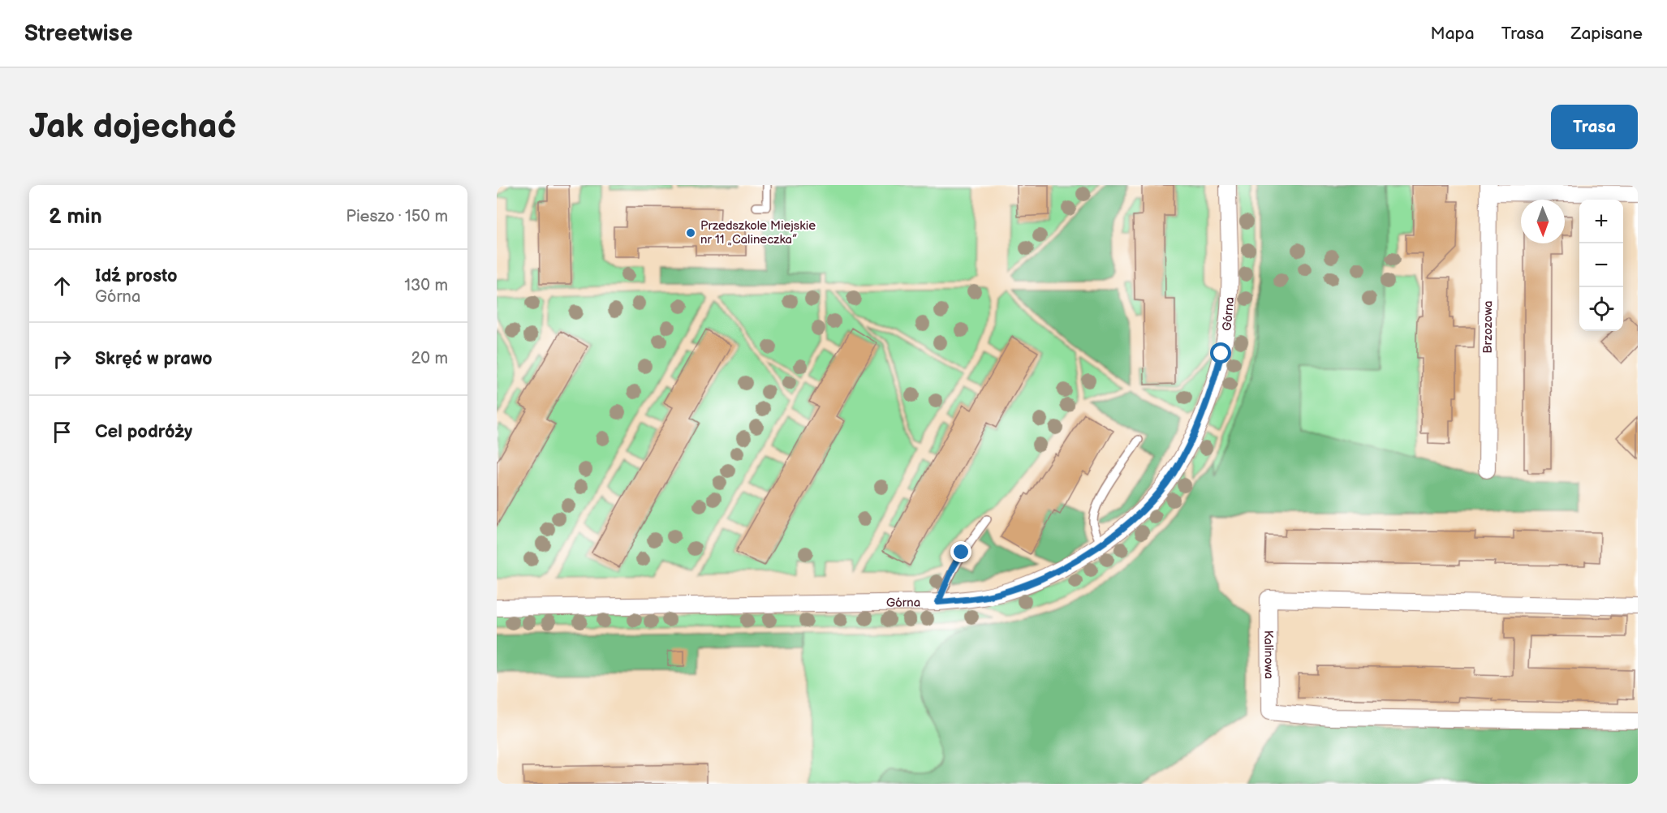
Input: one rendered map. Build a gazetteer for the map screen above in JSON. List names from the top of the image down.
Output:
{
  "streets": {
    "street": ["Górna", "Brzozowa", "Kalinowa"]
  },
  "places": ["Przedszkole Miejskie nr 11 „Calineczka”"],
  "north": "bottom",
  "page": {
    "header": "Streetwise",
    "nav": ["Mapa", "Trasa", "Zapisane"],
    "buttons": "Trasa",
    "title": "Jak dojechać",
    "heading": ["2 min", "Pieszo · 150 m"],
    "map_buttons": ["+", "−"],
    "list": [
      ["Idź prosto", "Górna", "130 m"],
      ["Skręć w prawo", "20 m"],
      "Cel podróży"
    ]
  }
}
